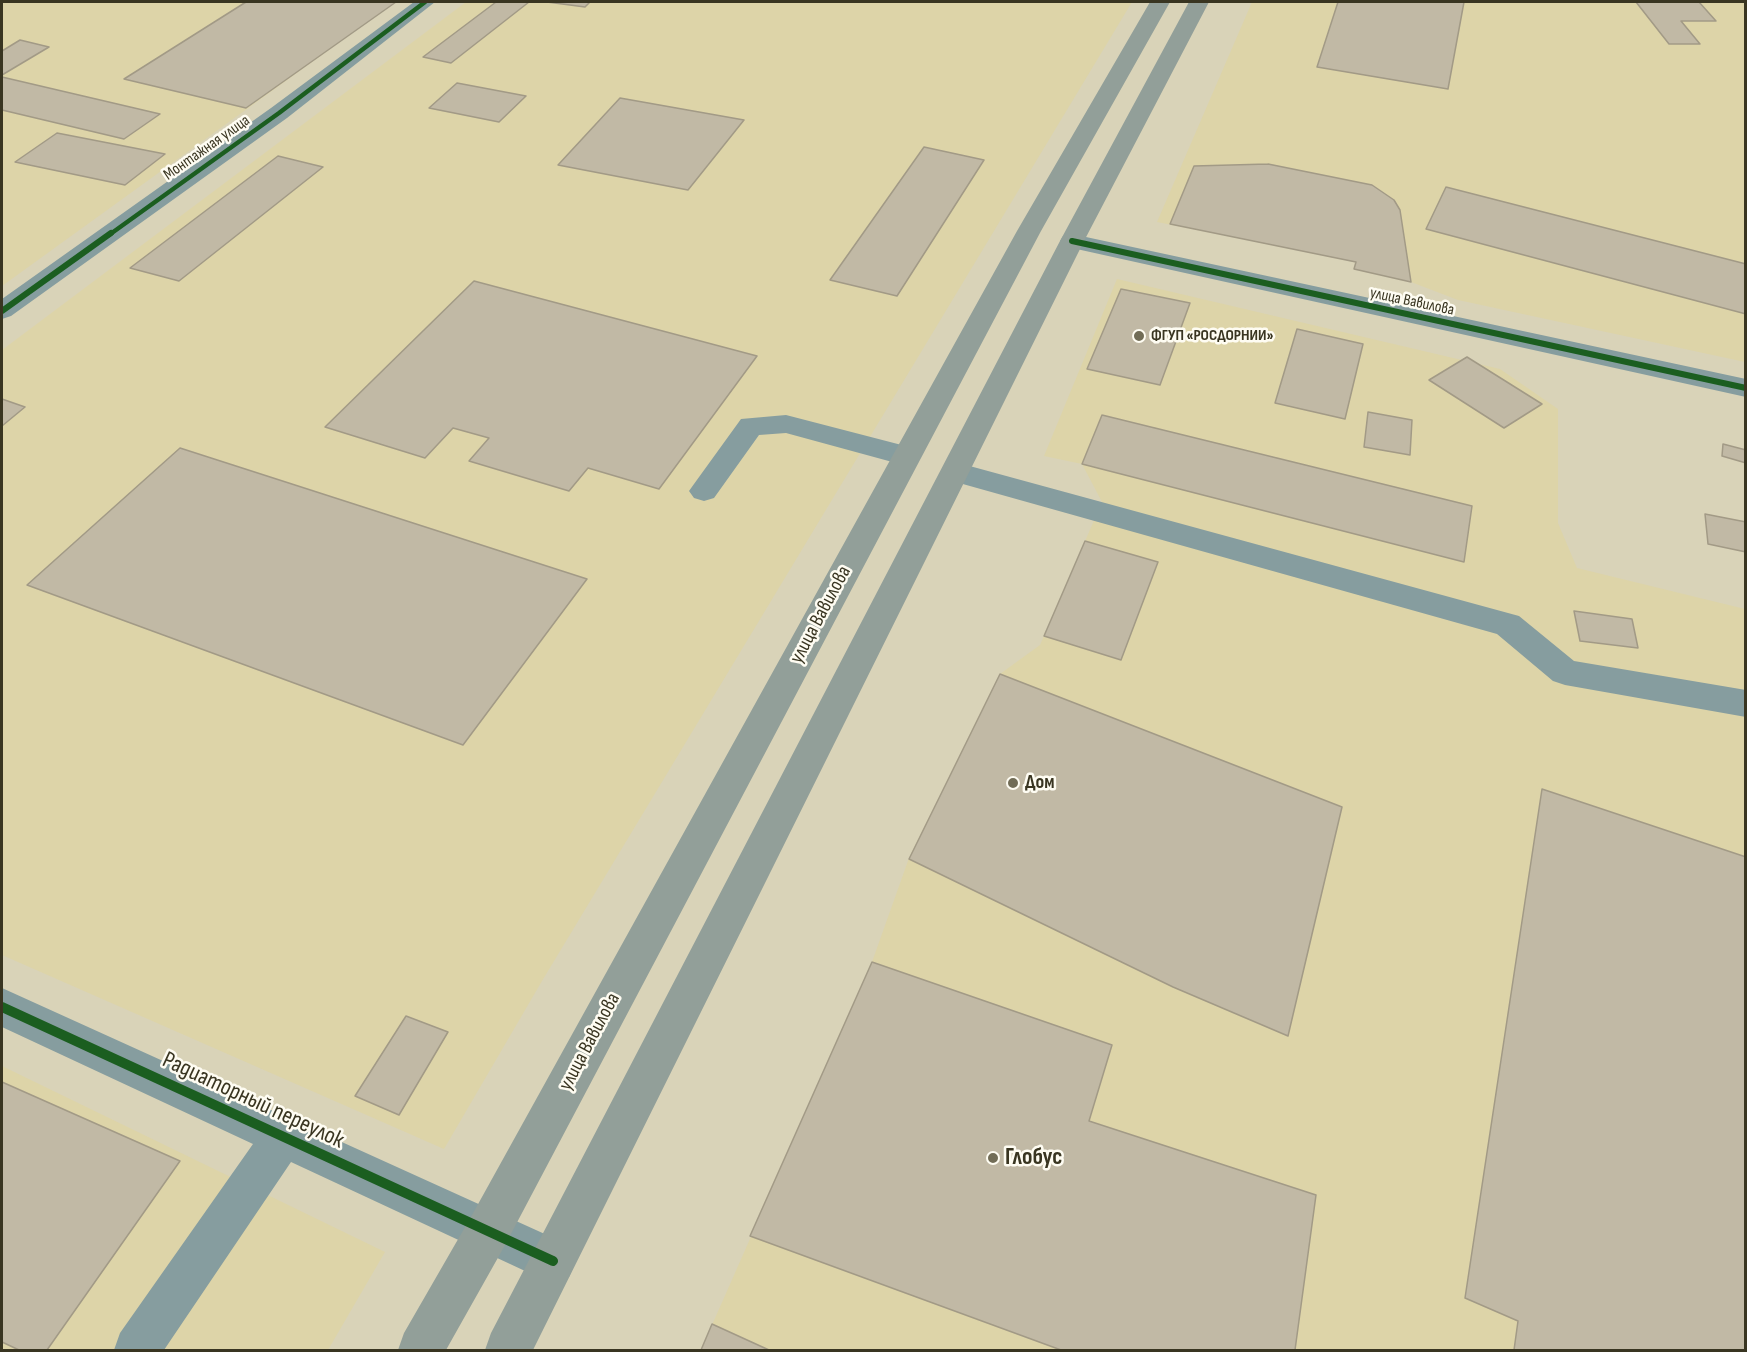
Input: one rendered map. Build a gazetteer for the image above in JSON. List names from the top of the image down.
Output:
{
  "streets": {
    "main road": ["улица Вавилова"],
    "street": ["Монтажная улица", "Радиаторный переулок"]
  },
  "crossings": [
    ["улица Вавилова", "Радиаторный переулок"]
  ],
  "places": ["ФГУП «РОСДОРНИИ»", "Дом", "Глобус"]
}
